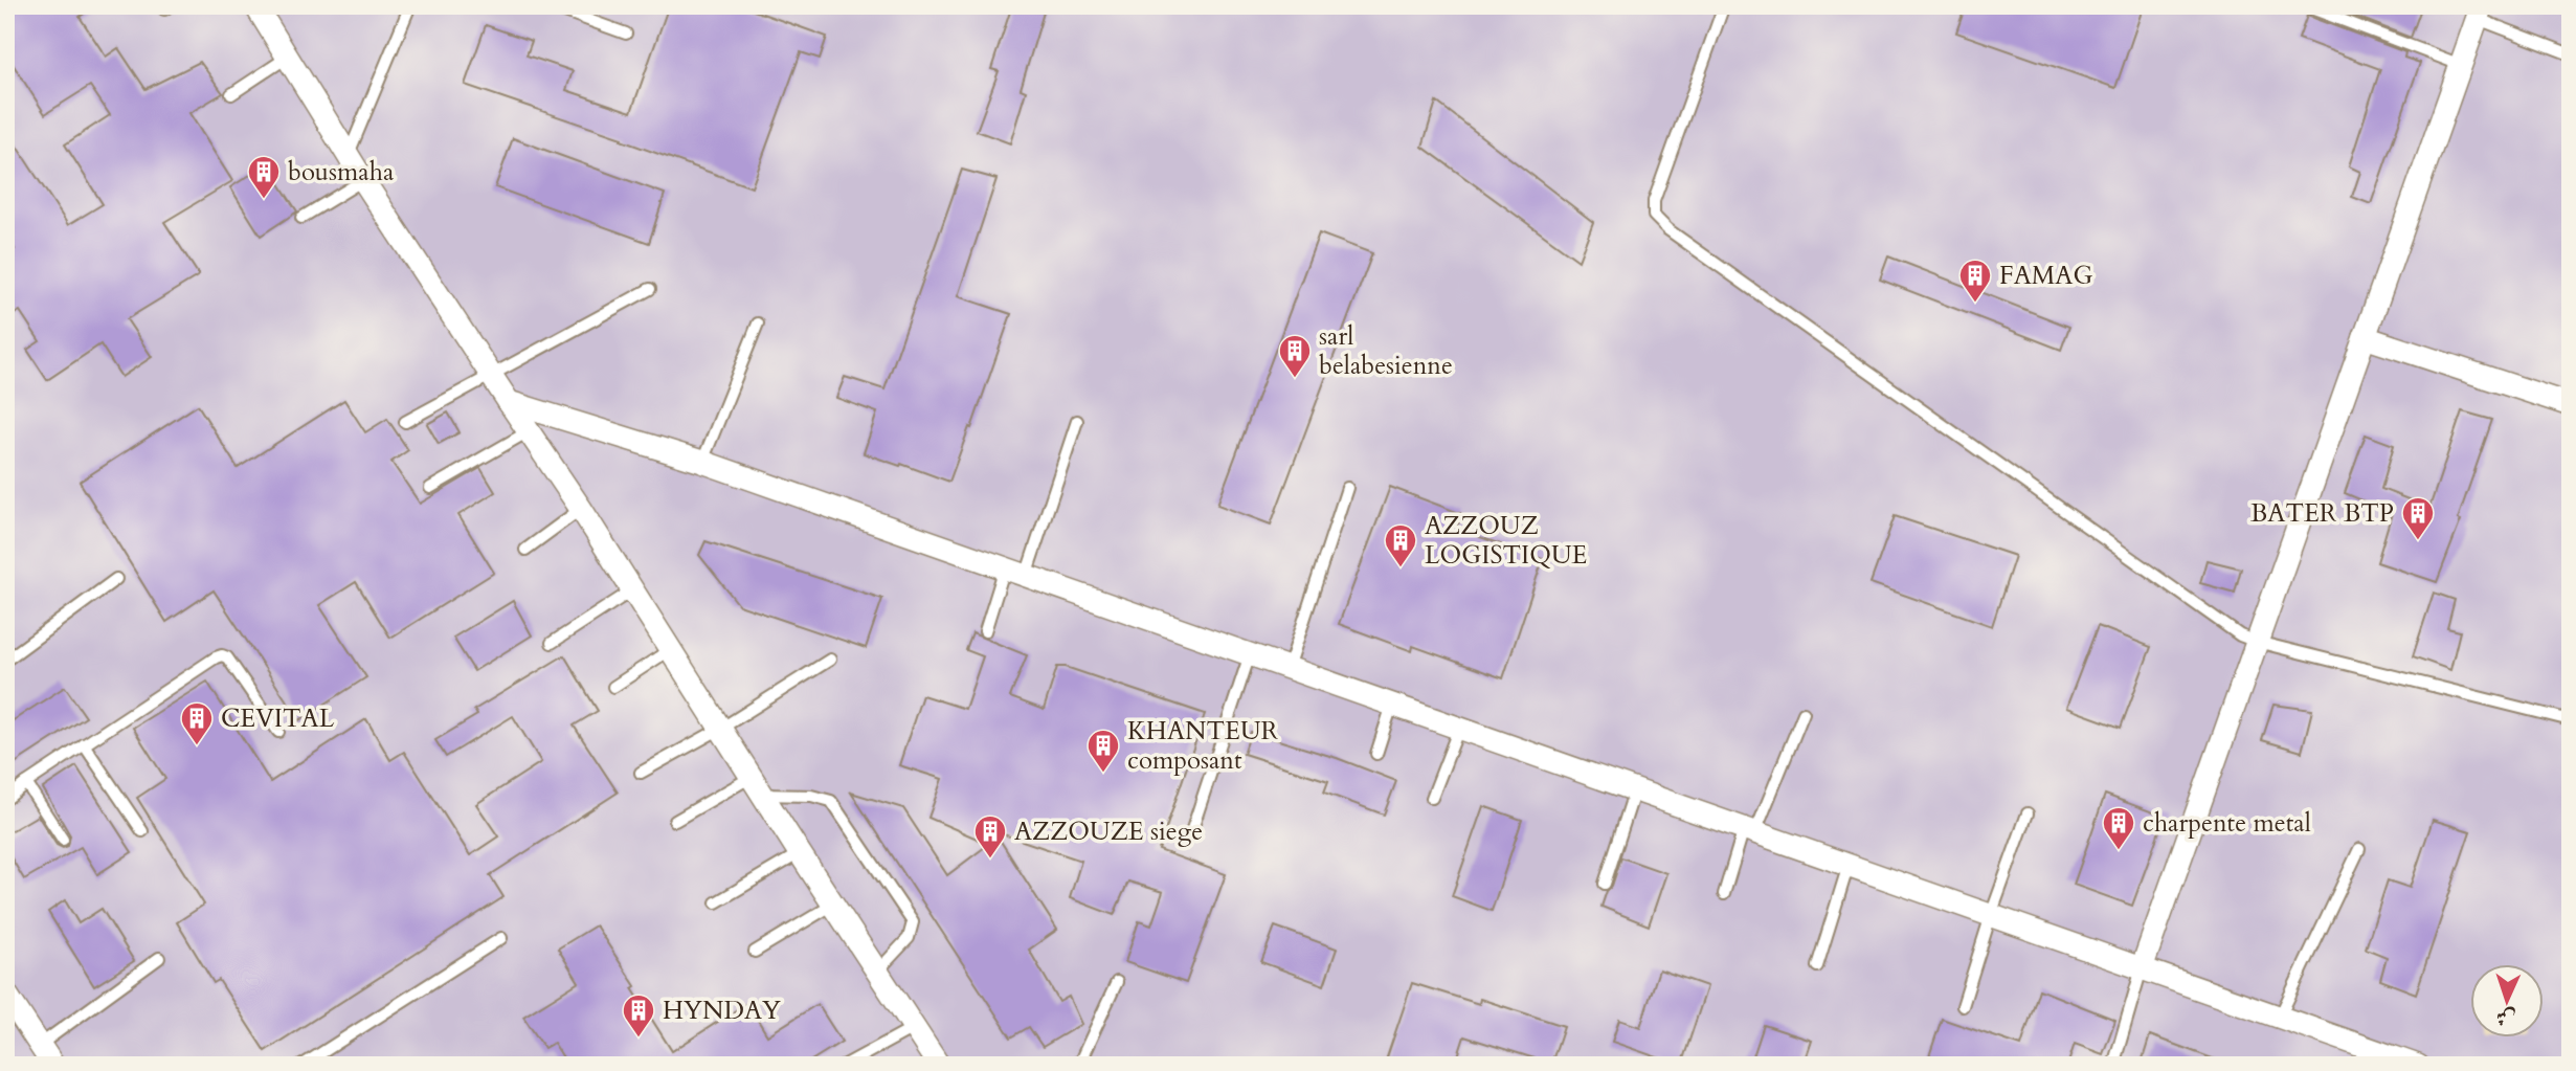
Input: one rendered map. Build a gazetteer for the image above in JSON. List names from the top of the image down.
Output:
{
  "places": {
    "building": [
      "bousmaha",
      "FAMAG",
      "sarl belabesienne",
      "BATER BTP",
      "AZZOUZ LOGISTIQUE",
      "CEVITAL",
      "KHANTEUR composant",
      "charpente metal",
      "AZZOUZE siege",
      "HYNDAY"
    ]
  },
  "north": "bottom"
}
